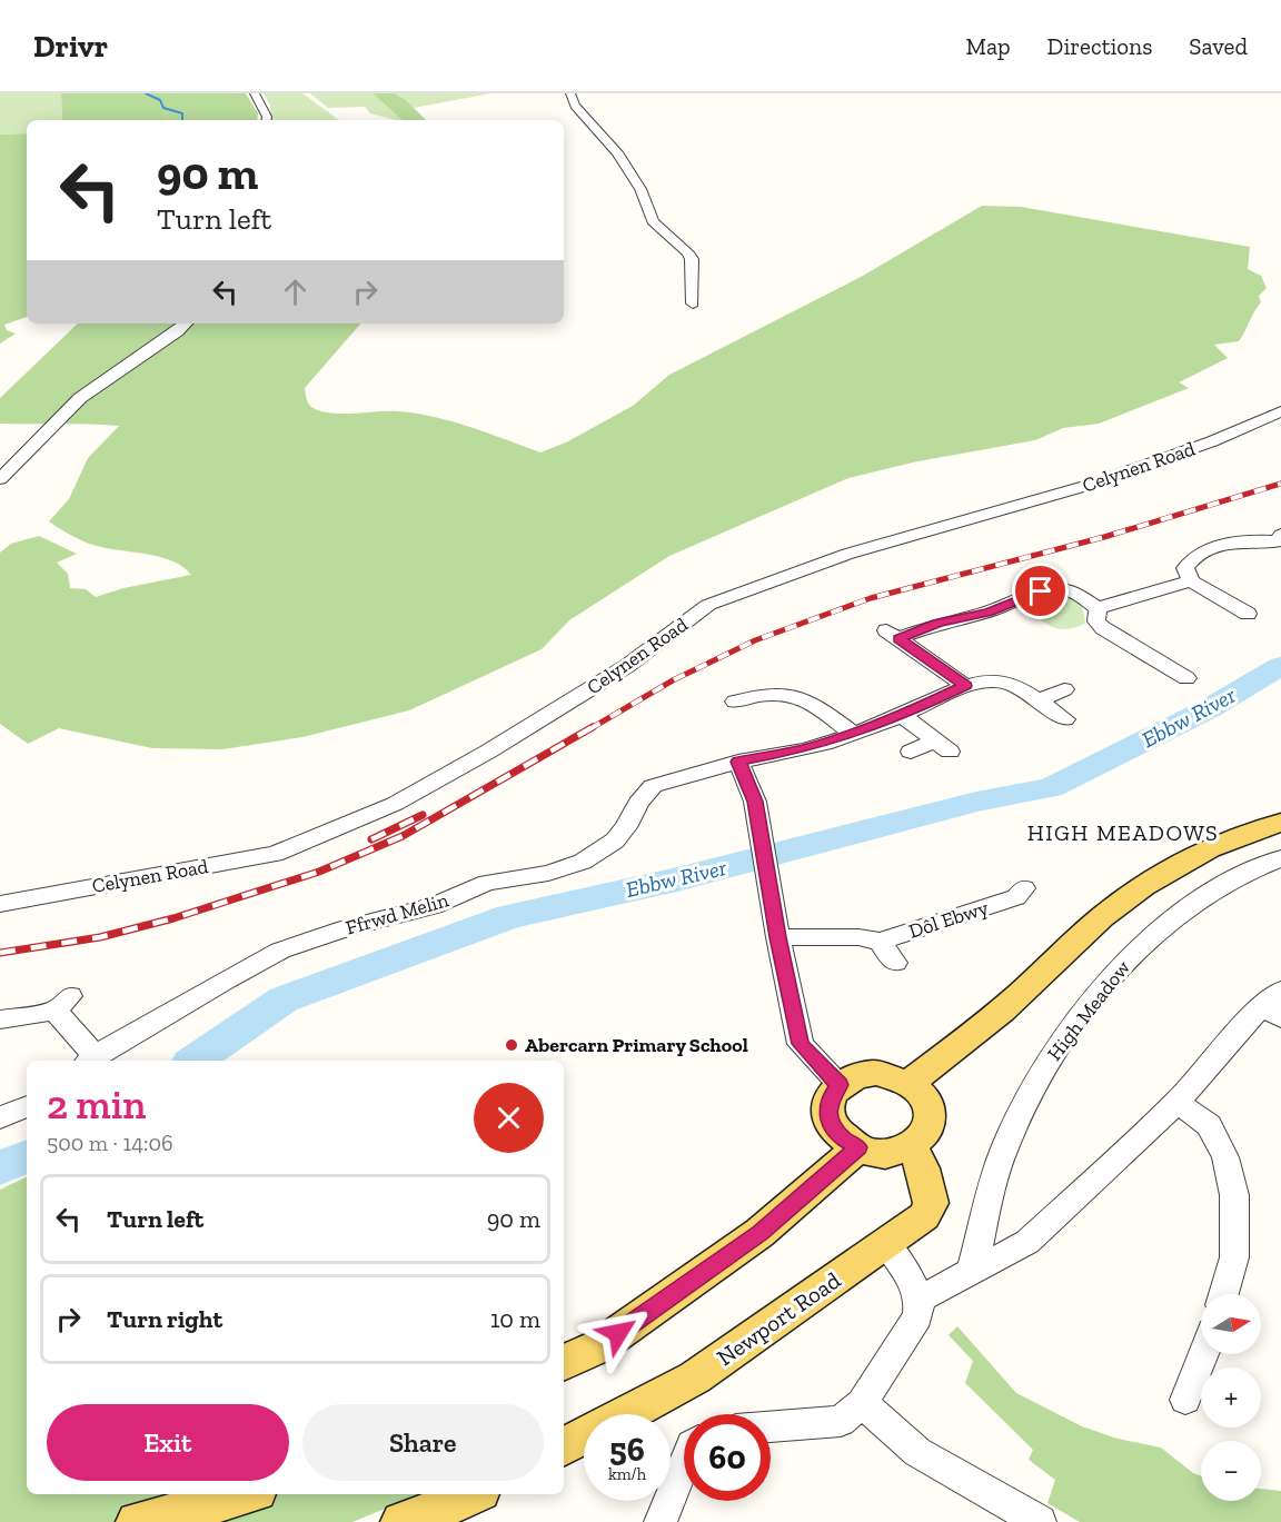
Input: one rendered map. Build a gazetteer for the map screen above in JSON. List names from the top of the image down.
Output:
{
  "streets": {
    "main road": ["Newport Road"],
    "street": [
      "Celynen Road",
      "Ffrwd Melin",
      "Dôl Ebwy",
      "High Meadow"
    ]
  },
  "districts": ["HIGH MEADOWS"],
  "water": ["Ebbw River"],
  "places": ["Abercarn Primary School"],
  "north": "right",
  "page": {
    "header": "Drivr",
    "nav": ["Map", "Directions", "Saved"],
    "turn": ["90 m", "Turn left"],
    "heading": ["2 min", "500 m · 14:06"],
    "list": [
      {
        "name": "Turn left",
        "value": "90 m"
      },
      {
        "name": "Turn right",
        "value": "10 m"
      }
    ],
    "map_buttons": ["+", "−"],
    "buttons": ["Exit", "Share"],
    "speed": "56 km/h",
    "limit": "60"
  }
}
